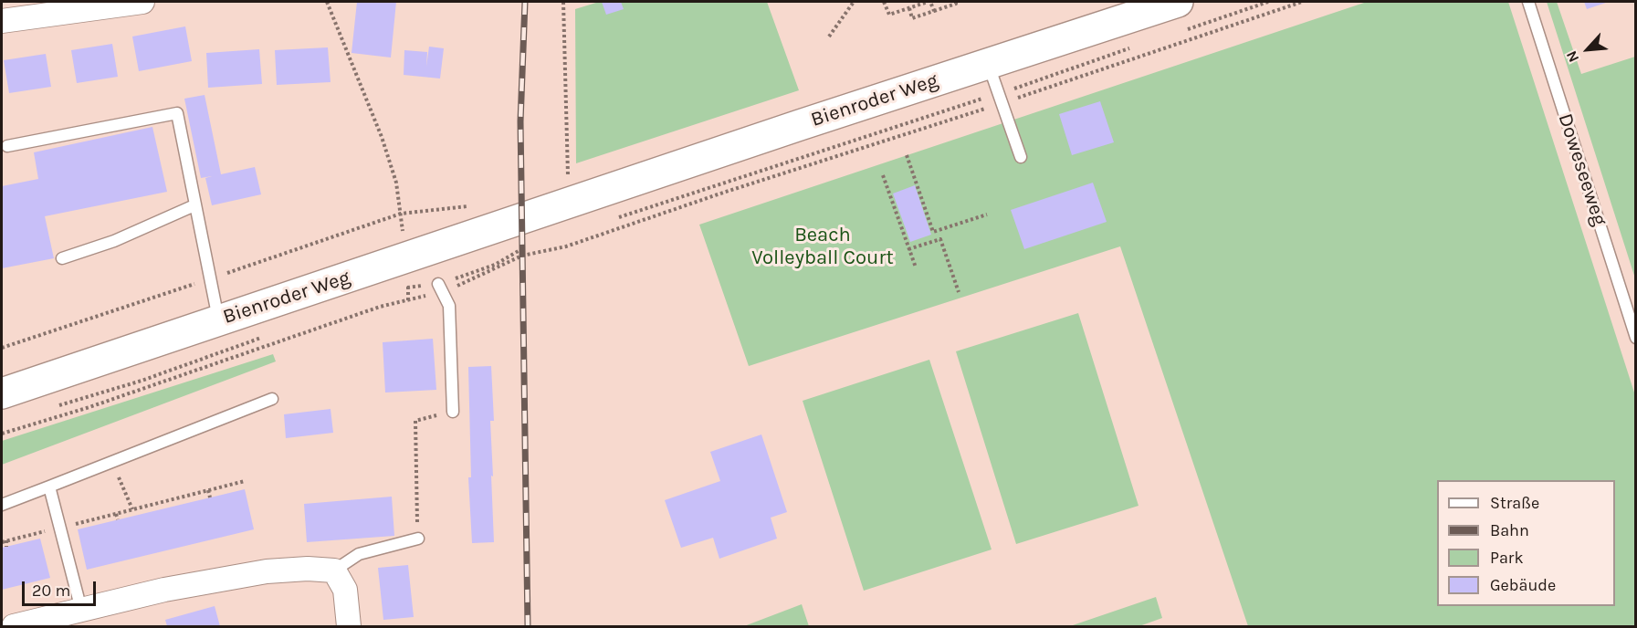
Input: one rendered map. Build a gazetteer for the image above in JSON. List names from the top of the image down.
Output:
{
  "streets": {
    "main road": ["Bienroder Weg"],
    "lane": ["Doweseeweg"]
  },
  "parks": ["Beach Volleyball Court"],
  "legend": [
    "Straße",
    "Bahn",
    "Park",
    "Gebäude"
  ],
  "scale_bar": "20 m",
  "north": "bottom left"
}
